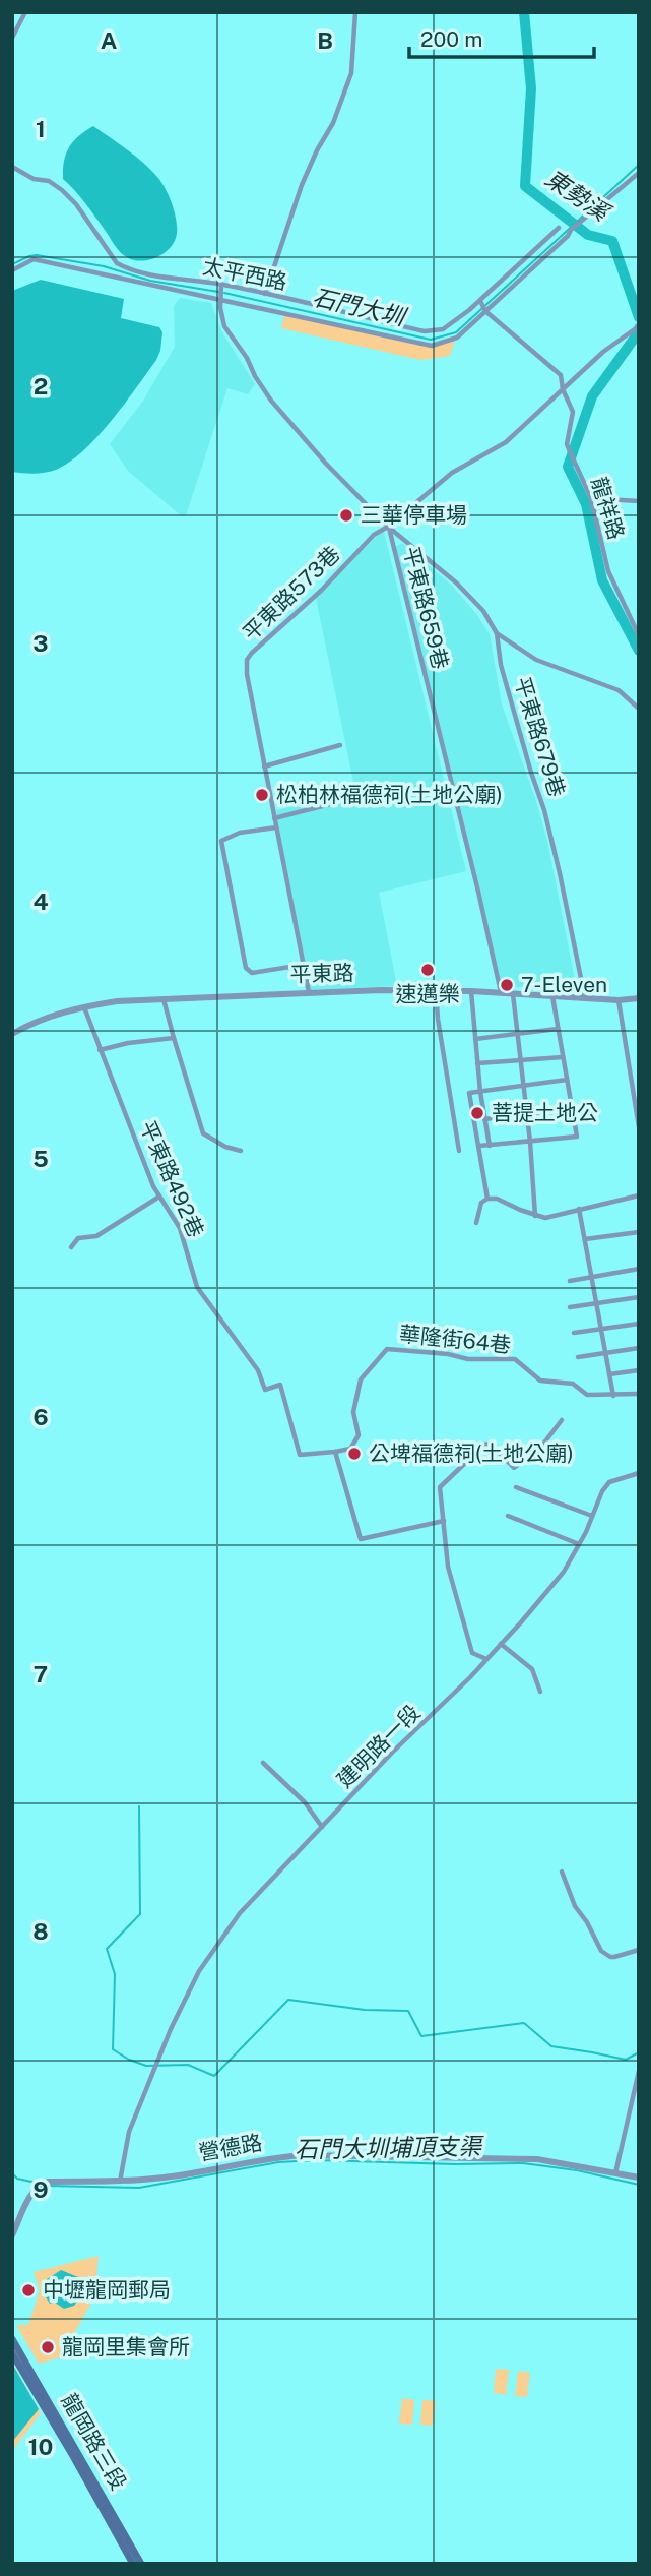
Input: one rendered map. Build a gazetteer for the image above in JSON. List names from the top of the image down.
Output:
{
  "streets": {
    "main road": ["龍岡路三段"],
    "street": [
      "太平西路",
      "龍祥路",
      "平東路573巷",
      "平東路659巷",
      "平東路679巷",
      "平東路",
      "平東路492巷",
      "華隆街64巷",
      "建明路一段",
      "營德路"
    ]
  },
  "crossings": [
    ["太平西路", "龍祥路"],
    ["太平西路", "平東路659巷"],
    ["平東路573巷", "平東路659巷"],
    ["平東路573巷", "平東路679巷"],
    ["平東路573巷", "平東路"],
    ["平東路659巷", "平東路679巷"],
    ["平東路659巷", "平東路"],
    ["平東路679巷", "平東路"],
    ["平東路", "平東路492巷"],
    ["平東路492巷", "華隆街64巷"],
    ["建明路一段", "營德路"]
  ],
  "water": ["東勢溪", "石門大圳", "石門大圳埔頂支渠"],
  "places": [
    "三華停車場",
    "松柏林福德祠(土地公廟)",
    "速邁樂",
    "7-Eleven",
    "菩提土地公",
    "公埤福德祠(土地公廟)",
    "中壢龍岡郵局",
    "龍岡里集會所"
  ],
  "scale_bar": "200 m",
  "grid": {
    "columns": ["A", "B"],
    "rows": [
      "1",
      "2",
      "3",
      "4",
      "5",
      "6",
      "7",
      "8",
      "9",
      "10"
    ]
  }
}
